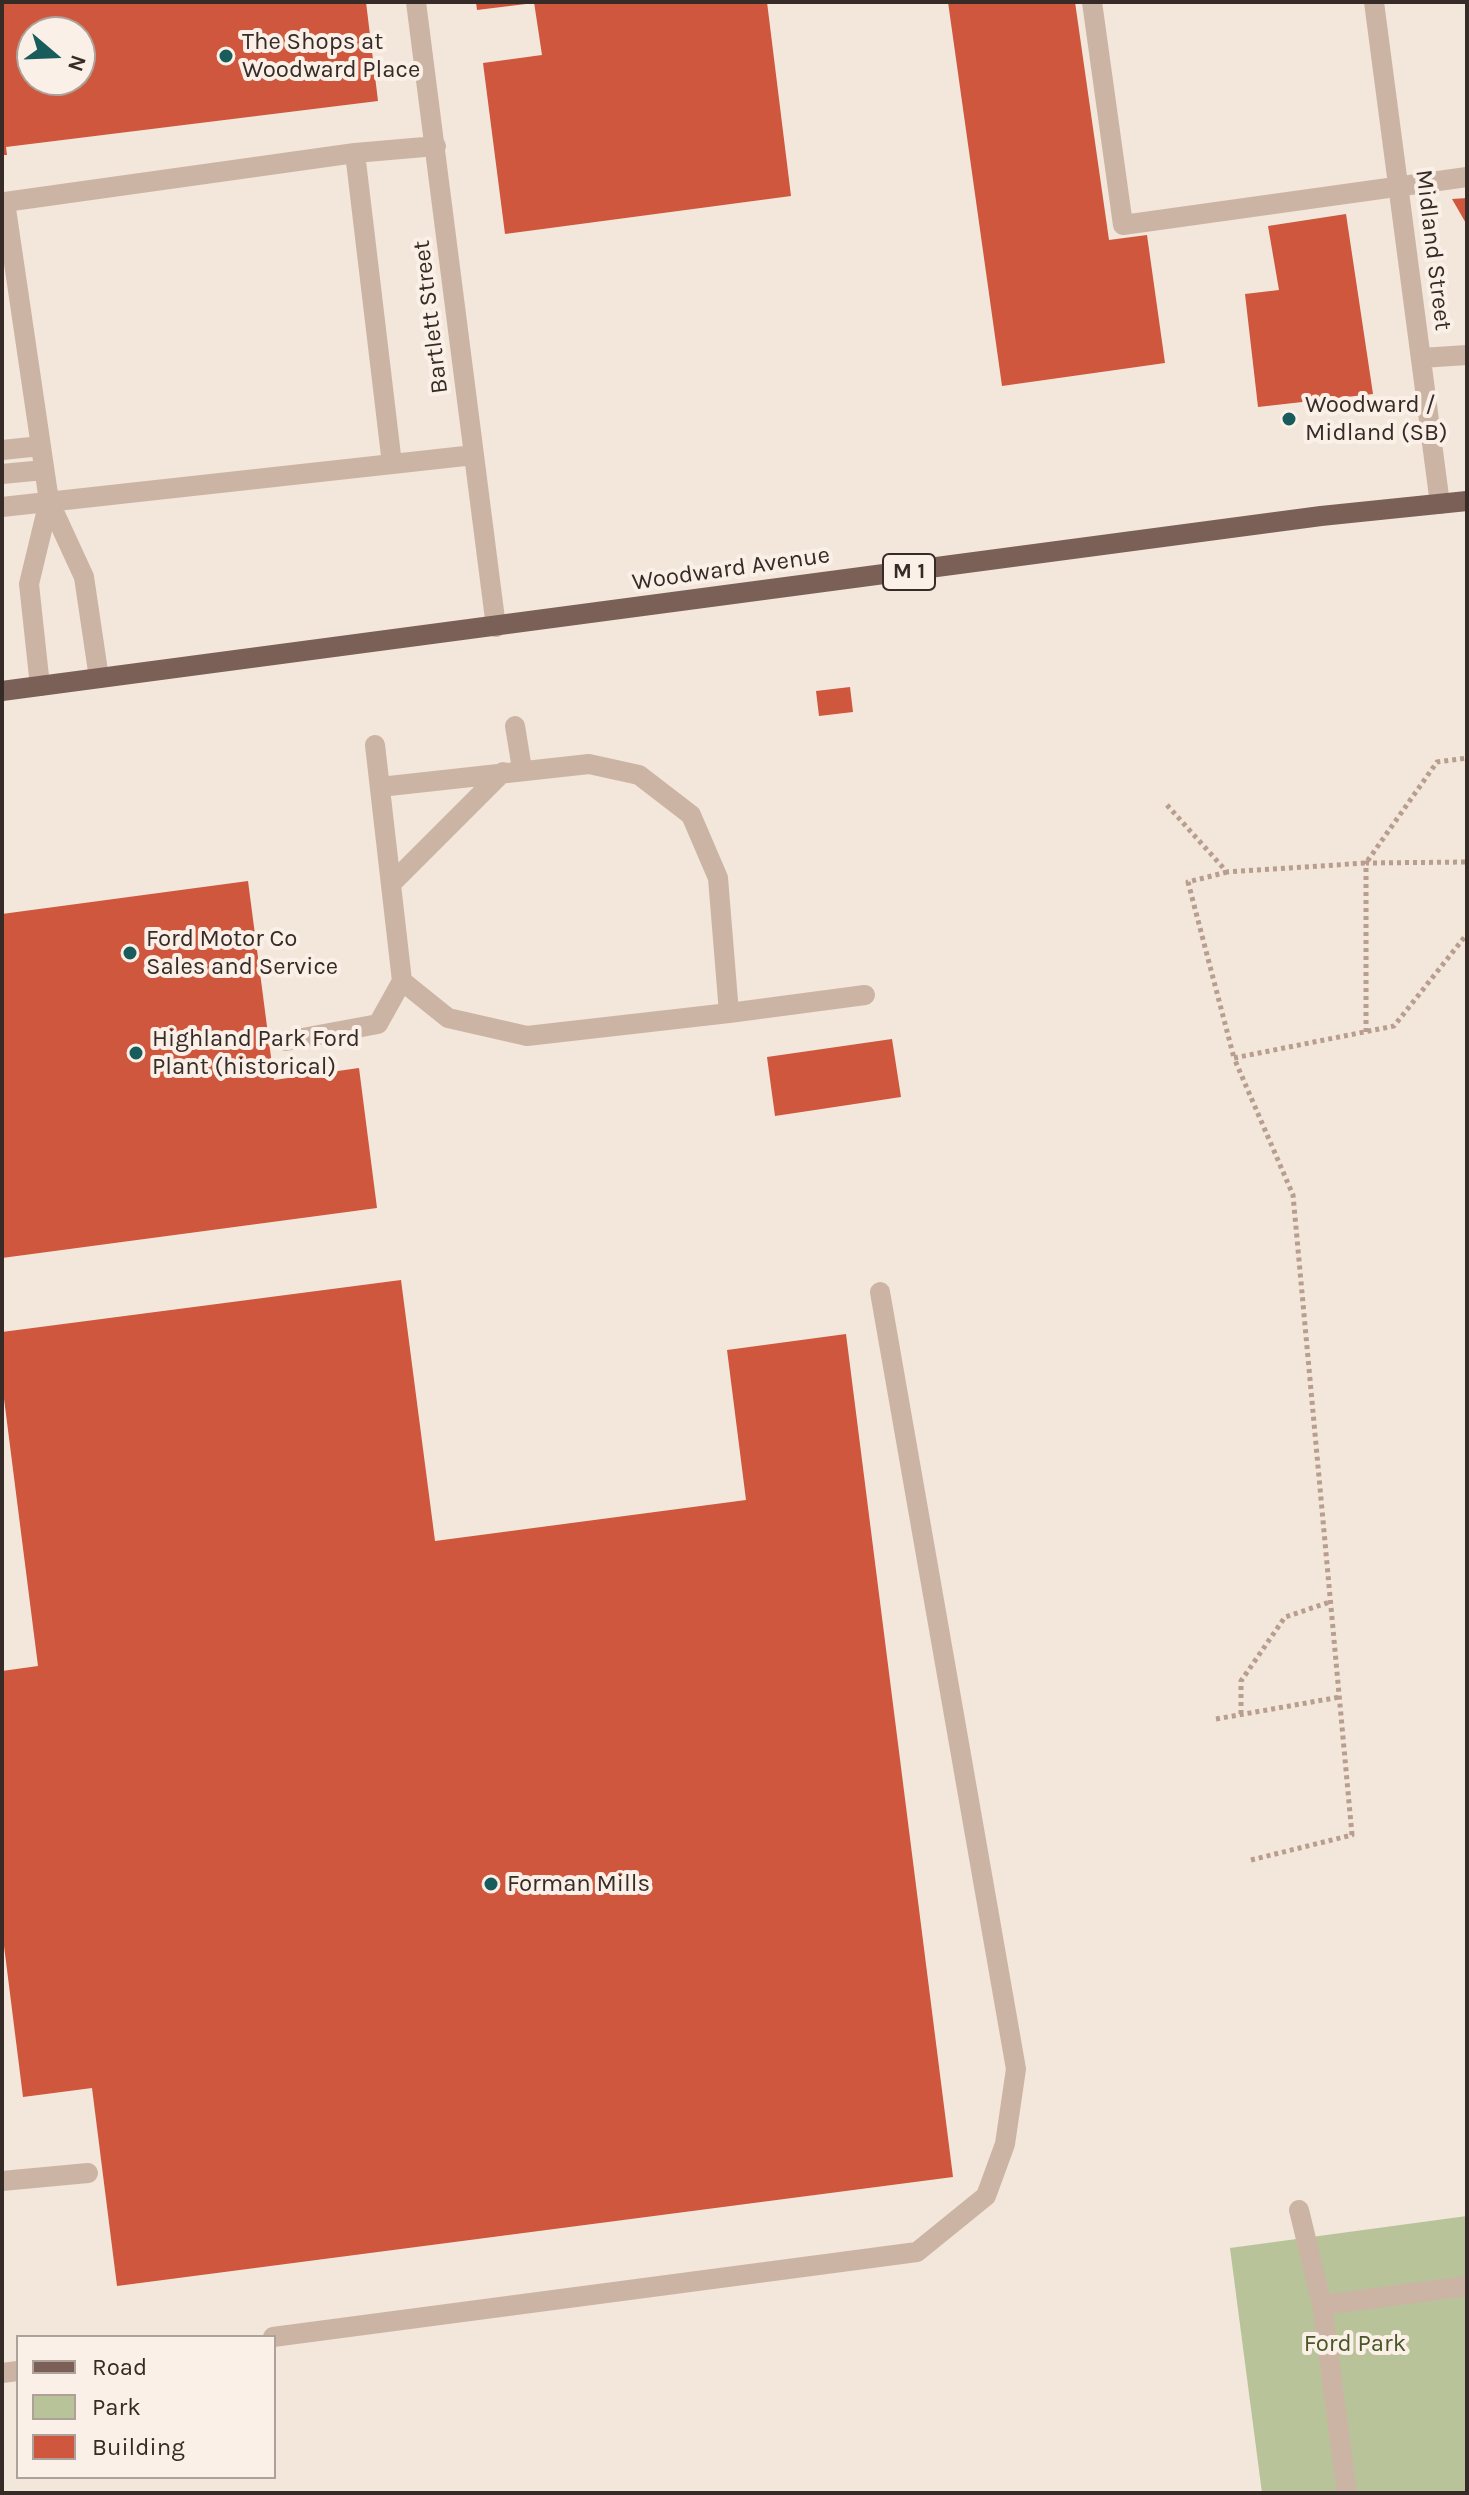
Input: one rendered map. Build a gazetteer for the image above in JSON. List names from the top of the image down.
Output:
{
  "streets": {
    "main road": ["Woodward Avenue", "M 1"],
    "street": ["Midland Street", "Bartlett Street"]
  },
  "crossings": [
    ["Midland Street", "Woodward Avenue"],
    ["Bartlett Street", "Woodward Avenue"]
  ],
  "parks": ["Ford Park"],
  "places": [
    "The Shops at Woodward Place",
    "Woodward / Midland (SB)",
    "Ford Motor Co Sales and Service",
    "Highland Park Ford Plant (historical)",
    "Forman Mills"
  ],
  "legend": ["Road", "Park", "Building"],
  "north": "right"
}
